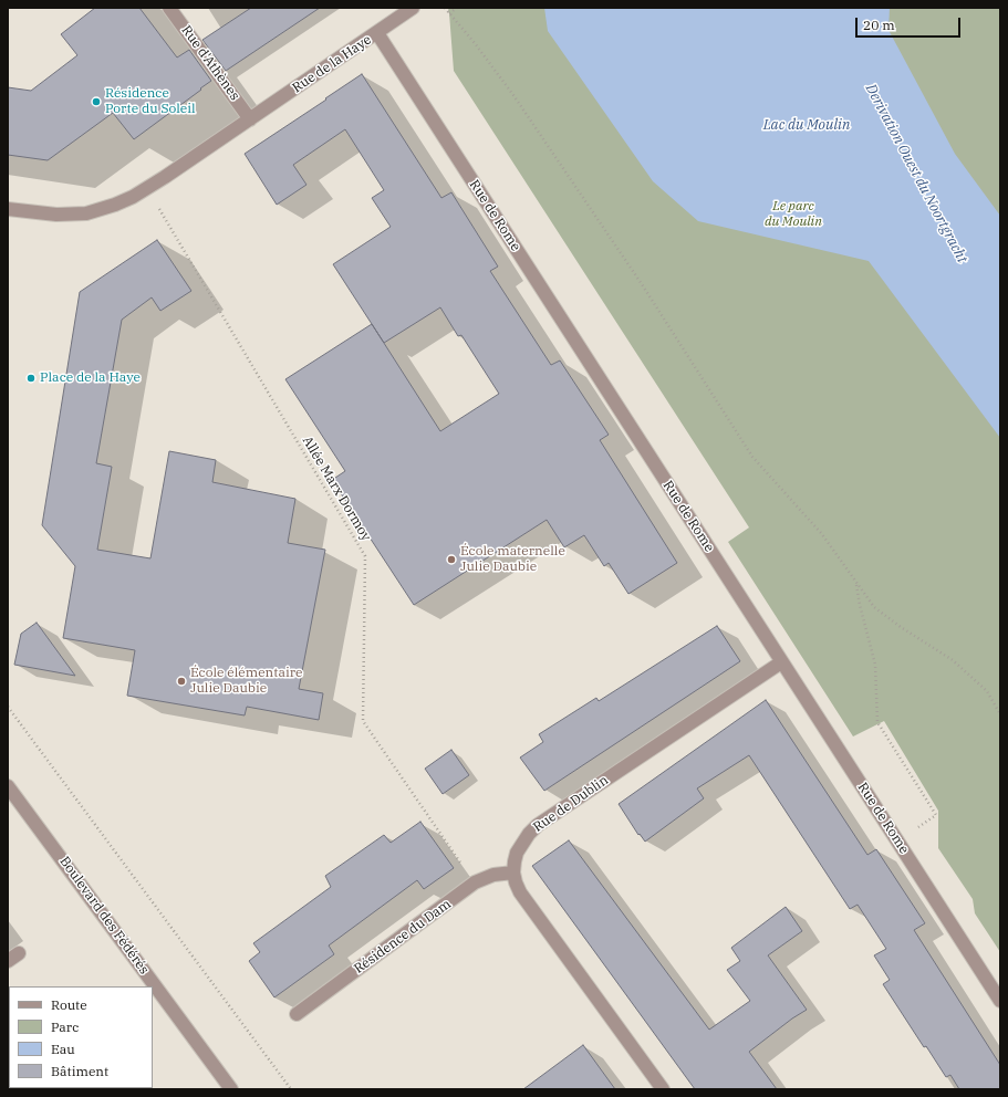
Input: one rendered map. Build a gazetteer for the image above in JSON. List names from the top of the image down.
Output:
{
  "streets": {
    "street": [
      "Rue d'Athènes",
      "Rue de la Haye",
      "Rue de Rome",
      "Rue de Dublin",
      "Boulevard des Fédérés",
      "Résidence du Dam"
    ],
    "path": ["Allée Marx Dormoy"]
  },
  "crossings": [
    ["Rue d'Athènes", "Rue de la Haye"],
    ["Rue de la Haye", "Rue de Rome"],
    ["Rue de Rome", "Rue de Dublin"],
    ["Allée Marx Dormoy", "Résidence du Dam"],
    ["Rue de Dublin", "Résidence du Dam"]
  ],
  "water": ["Lac du Moulin", "Derivation Ouest du Noortgracht"],
  "parks": ["Le parc du Moulin"],
  "places": [
    "Résidence Porte du Soleil",
    "Place de la Haye",
    "École maternelle Julie Daubie",
    "École élémentaire Julie Daubie"
  ],
  "legend": [
    "Route",
    "Parc",
    "Eau",
    "Bâtiment"
  ],
  "scale_bar": "20 m"
}
